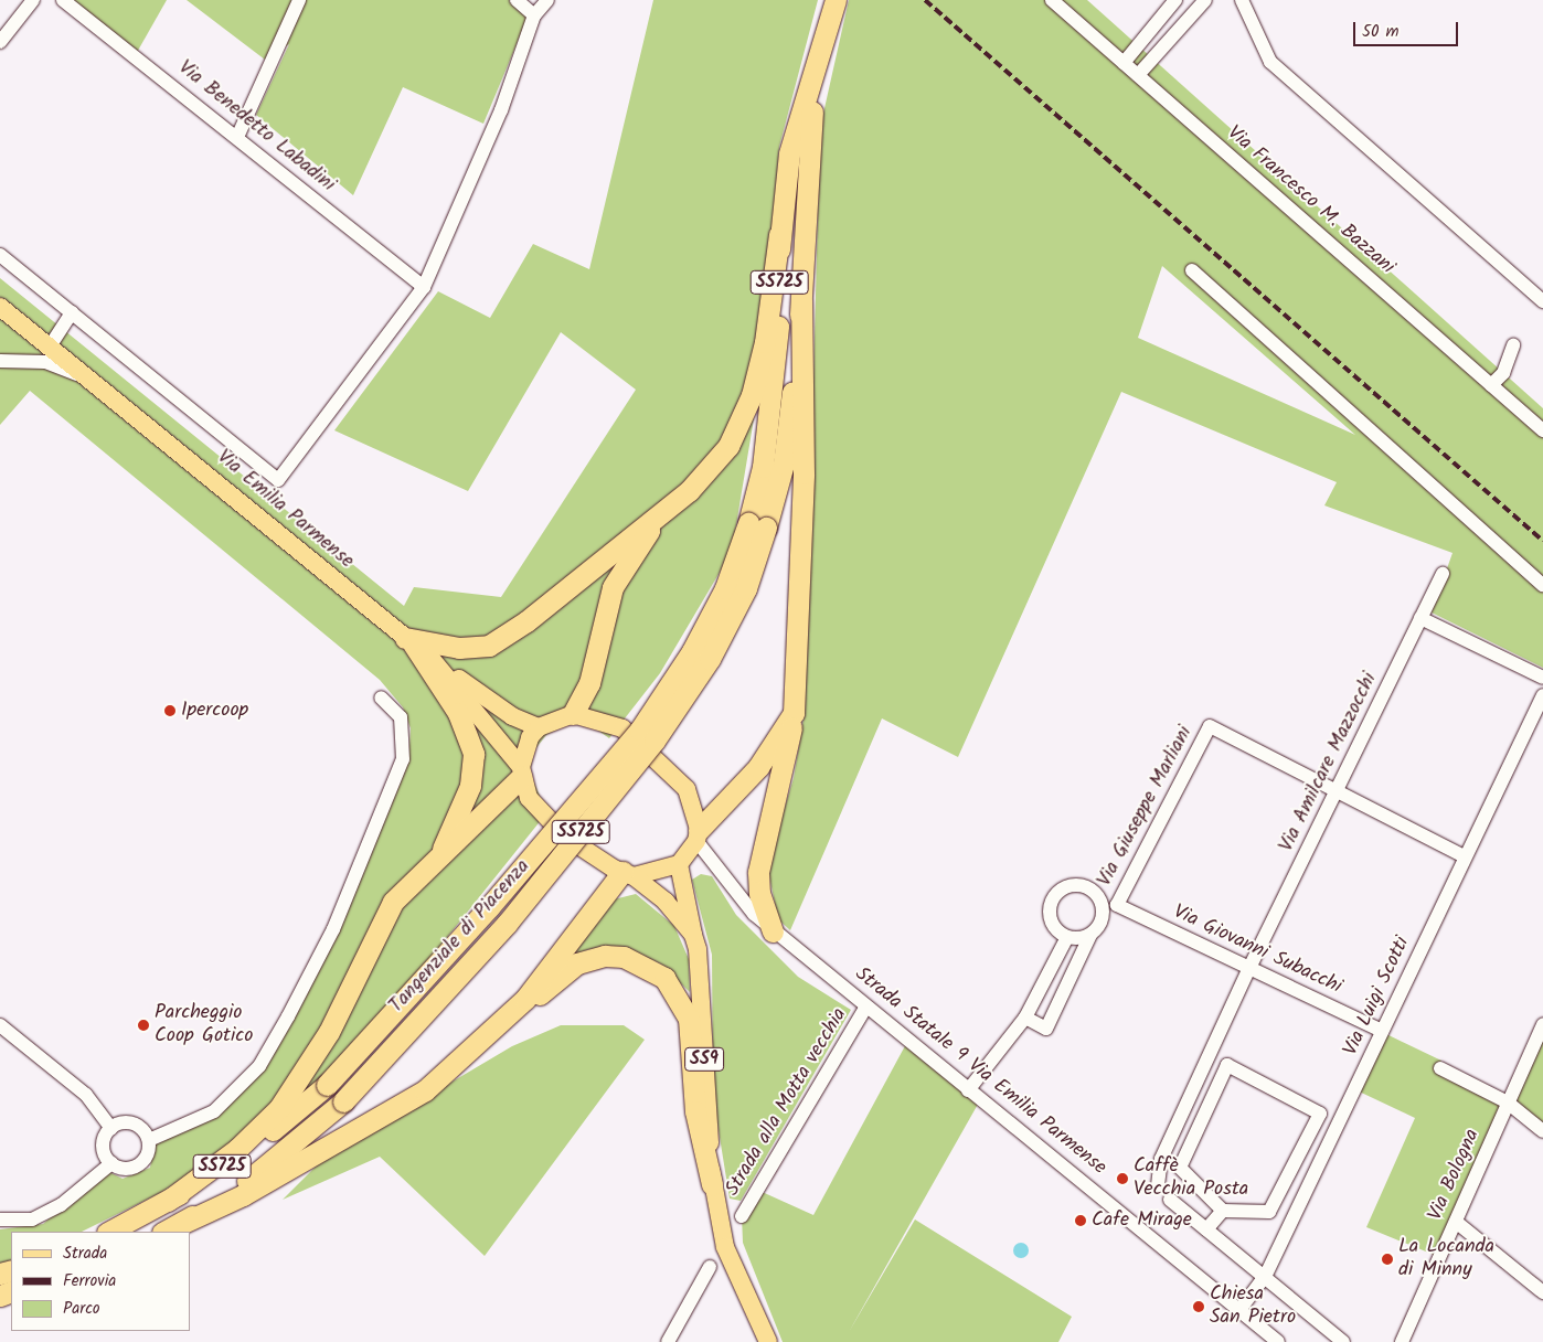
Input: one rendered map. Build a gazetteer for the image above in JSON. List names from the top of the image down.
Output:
{
  "streets": {
    "highway": ["SS725", "Tangenziale di Piacenza"],
    "main road": ["Via Emilia Parmense", "SS9", "Strada Statale 9 Via Emilia Parmense"],
    "street": [
      "Via Benedetto Labadini",
      "Via Francesco M. Bazzani",
      "Via Amilcare Mazzocchi",
      "Via Giuseppe Marliani",
      "Via Giovanni Subacchi",
      "Via Luigi Scotti",
      "Strada alla Motta vecchia",
      "Via Bologna"
    ]
  },
  "crossings": [
    ["Via Benedetto Labadini", "Via Emilia Parmense"],
    ["Via Emilia Parmense", "Strada Statale 9 Via Emilia Parmense"],
    ["Via Amilcare Mazzocchi", "Via Giuseppe Marliani"],
    ["Via Amilcare Mazzocchi", "Via Giovanni Subacchi"],
    ["Via Giuseppe Marliani", "Via Giovanni Subacchi"],
    ["Via Giovanni Subacchi", "Via Luigi Scotti"],
    ["Via Luigi Scotti", "Strada Statale 9 Via Emilia Parmense"],
    ["Strada Statale 9 Via Emilia Parmense", "Strada alla Motta vecchia"]
  ],
  "places": [
    "Ipercoop",
    "Parcheggio Coop Gotico",
    "Caffè Vecchia Posta",
    "Cafe Mirage",
    "La Locanda di Minny",
    "Chiesa San Pietro"
  ],
  "legend": ["Strada", "Ferrovia", "Parco"],
  "scale_bar": "50 m"
}
